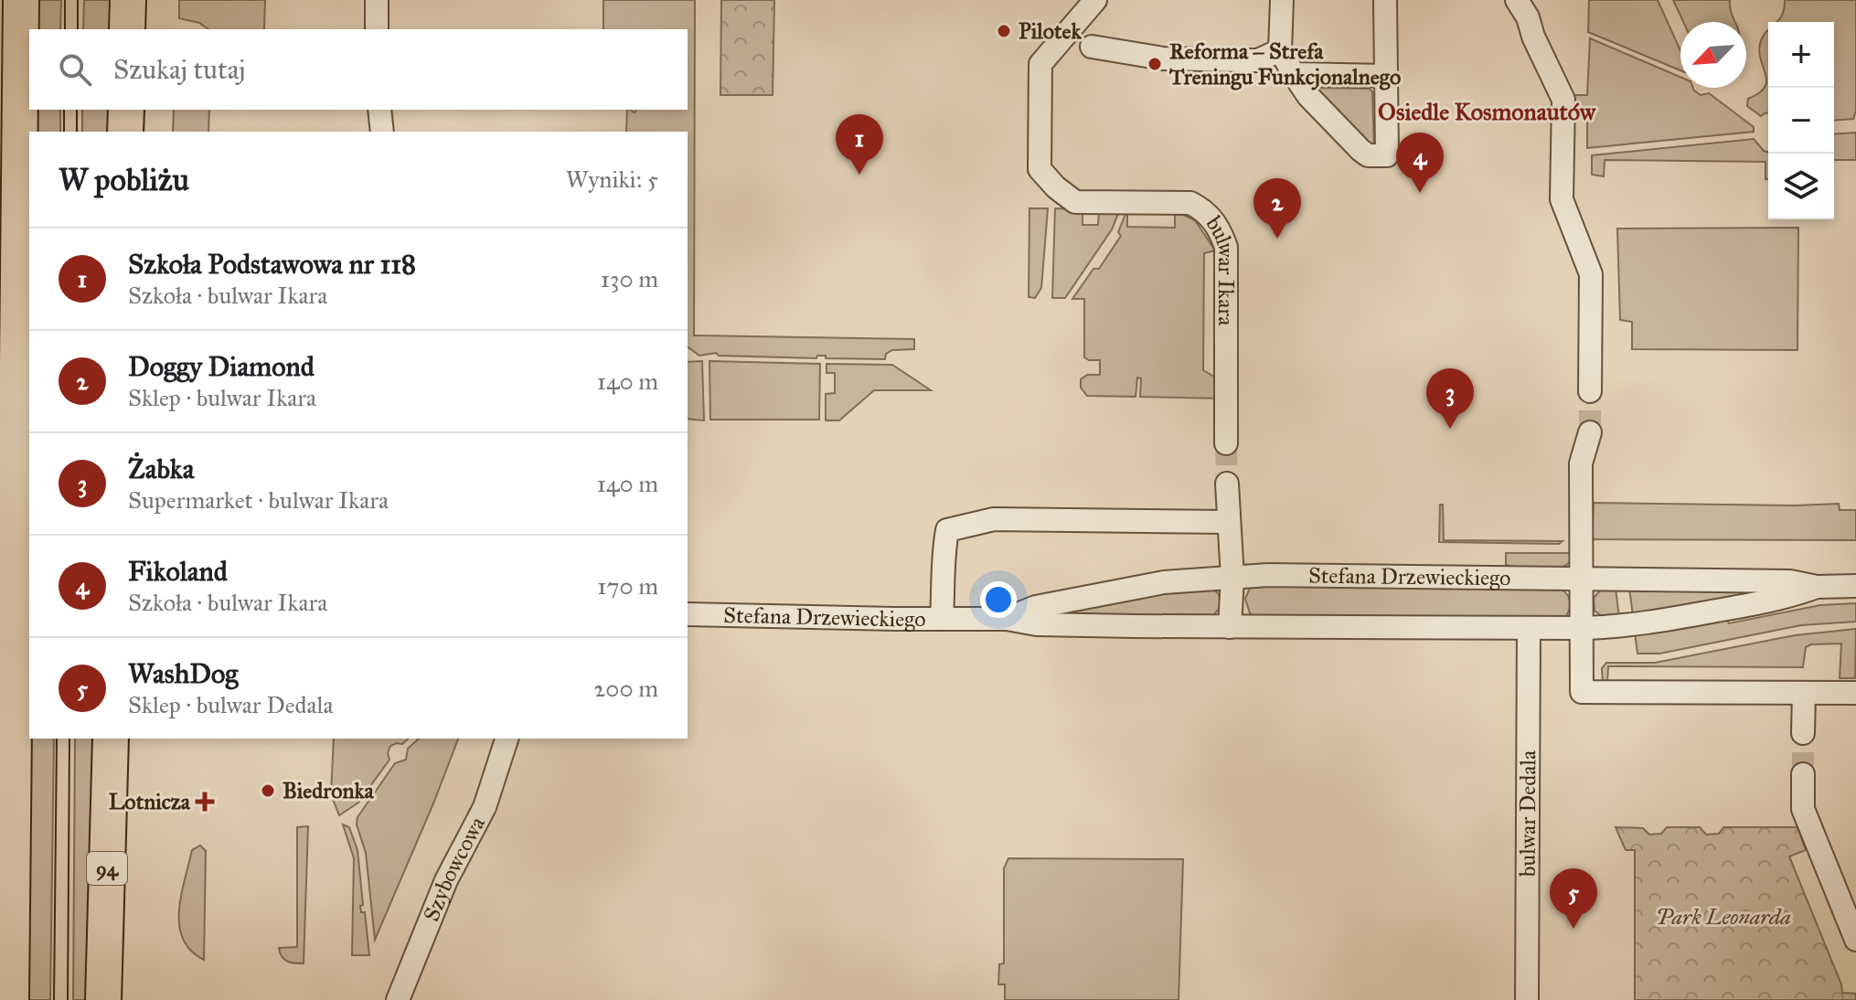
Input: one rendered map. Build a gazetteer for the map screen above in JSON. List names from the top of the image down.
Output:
{
  "streets": {
    "main road": ["94"],
    "street": [
      "bulwar Ikara",
      "Stefana Drzewieckiego",
      "bulwar Dedala",
      "Szybowcowa"
    ]
  },
  "crossings": [
    ["Stefana Drzewieckiego", "bulwar Dedala"]
  ],
  "districts": ["Osiedle Kosmonautów"],
  "parks": ["Park Leonarda"],
  "places": {
    "other": ["Pilotek", "Reforma – Strefa Treningu Funkcjonalnego", "Biedronka"],
    "health": ["Lotnicza"]
  },
  "north": "bottom left",
  "page": {
    "map_buttons": ["+", "−"],
    "search": "Szukaj tutaj",
    "pins": [
      "1",
      "4",
      "2",
      "3",
      "5"
    ],
    "heading": ["W pobliżu", "Wyniki: 5"],
    "list": [
      {
        "mark": "1",
        "name": "Szkoła Podstawowa nr 118",
        "note": "Szkoła · bulwar Ikara",
        "value": "130 m"
      },
      {
        "mark": "2",
        "name": "Doggy Diamond",
        "note": "Sklep · bulwar Ikara",
        "value": "140 m"
      },
      {
        "mark": "3",
        "name": "Żabka",
        "note": "Supermarket · bulwar Ikara",
        "value": "140 m"
      },
      {
        "mark": "4",
        "name": "Fikoland",
        "note": "Szkoła · bulwar Ikara",
        "value": "170 m"
      },
      {
        "mark": "5",
        "name": "WashDog",
        "note": "Sklep · bulwar Dedala",
        "value": "200 m"
      }
    ]
  }
}
